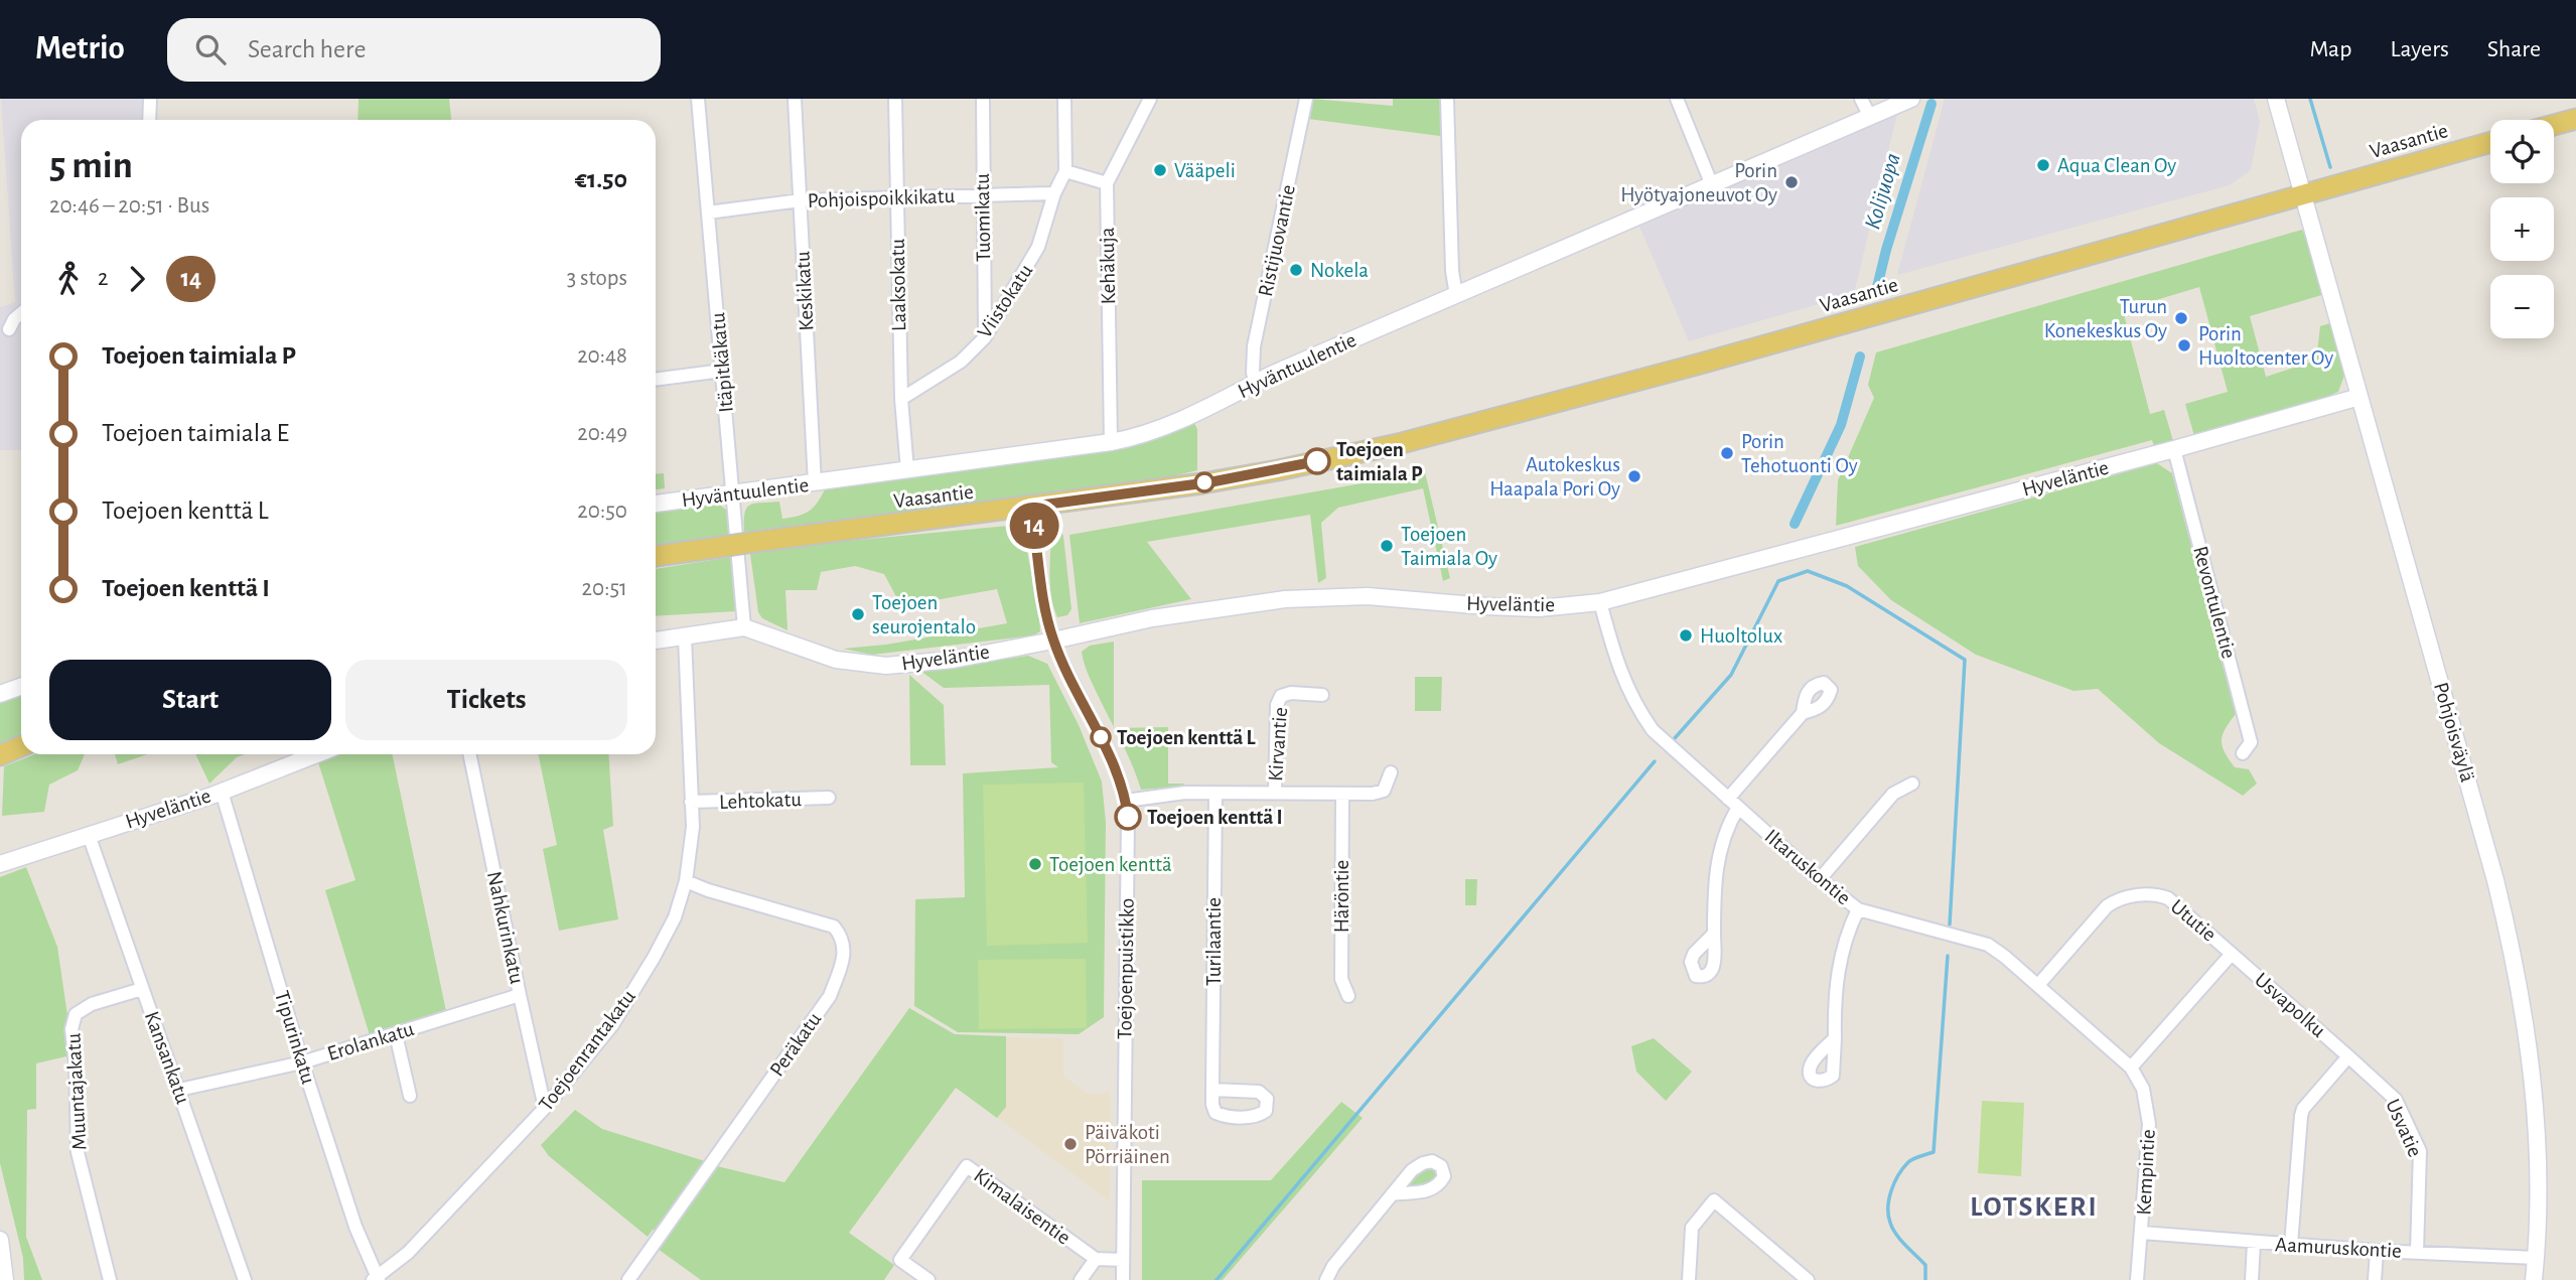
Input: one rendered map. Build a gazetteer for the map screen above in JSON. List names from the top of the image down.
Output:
{
  "streets": {
    "main road": ["Vaasantie"],
    "street": [
      "Pohjoispoikkikatu",
      "Tuomikatu",
      "Ristijuovantie",
      "Kehäkuja",
      "Laaksokatu",
      "Keskikatu",
      "Viistokatu",
      "Itäpitkäkatu",
      "Hyväntuulentie",
      "Hyveläntie",
      "Revontulentie",
      "Pohjoisväylä",
      "Kirvantie",
      "Lehtokatu",
      "Iltaruskontie",
      "Häröntie",
      "Ututie",
      "Nahkurinkatu",
      "Turilaantie",
      "Toejoenpuistikko",
      "Usvapolku",
      "Tipurinkatu",
      "Erolankatu",
      "Peräkatu",
      "Toejoenrantakatu",
      "Kansankatu",
      "Muuntajakatu",
      "Usvatie",
      "Kempintie",
      "Kimalaisentie",
      "Aamuruskontie"
    ]
  },
  "crossings": [
    ["Vaasantie", "Pohjoisväylä"],
    ["Vaasantie", "Toejoenpuistikko"],
    ["Pohjoispoikkikatu", "Tuomikatu"],
    ["Pohjoispoikkikatu", "Laaksokatu"],
    ["Pohjoispoikkikatu", "Keskikatu"],
    ["Pohjoispoikkikatu", "Viistokatu"],
    ["Pohjoispoikkikatu", "Itäpitkäkatu"],
    ["Tuomikatu", "Viistokatu"],
    ["Ristijuovantie", "Hyväntuulentie"],
    ["Kehäkuja", "Hyväntuulentie"],
    ["Laaksokatu", "Viistokatu"],
    ["Laaksokatu", "Hyväntuulentie"],
    ["Keskikatu", "Hyväntuulentie"],
    ["Itäpitkäkatu", "Hyväntuulentie"],
    ["Itäpitkäkatu", "Hyveläntie"],
    ["Hyveläntie", "Revontulentie"],
    ["Hyveläntie", "Pohjoisväylä"],
    ["Hyveläntie", "Iltaruskontie"],
    ["Hyveläntie", "Toejoenpuistikko"],
    ["Hyveläntie", "Tipurinkatu"],
    ["Hyveläntie", "Toejoenrantakatu"],
    ["Hyveläntie", "Kansankatu"],
    ["Pohjoisväylä", "Aamuruskontie"],
    ["Lehtokatu", "Toejoenrantakatu"],
    ["Iltaruskontie", "Ututie"],
    ["Iltaruskontie", "Kempintie"],
    ["Ututie", "Usvapolku"],
    ["Ututie", "Kempintie"],
    ["Nahkurinkatu", "Erolankatu"],
    ["Nahkurinkatu", "Toejoenrantakatu"],
    ["Usvapolku", "Usvatie"],
    ["Tipurinkatu", "Erolankatu"],
    ["Tipurinkatu", "Toejoenrantakatu"],
    ["Erolankatu", "Kansankatu"],
    ["Peräkatu", "Toejoenrantakatu"],
    ["Kansankatu", "Muuntajakatu"],
    ["Usvatie", "Aamuruskontie"],
    ["Kempintie", "Aamuruskontie"]
  ],
  "districts": ["LOTSKERI"],
  "water": ["Kolijuopa"],
  "places": [
    "Aqua Clean Oy",
    "Vääpeli",
    "Porin Hyötyajoneuvot Oy",
    "Nokela",
    "Turun Konekeskus Oy",
    "Porin Huoltocenter Oy",
    "Porin Tehotuonti Oy",
    "Toejoen taimiala P",
    "Autokeskus Haapala Pori Oy",
    "Toejoen Taimiala Oy",
    "Toejoen seurojentalo",
    "Huoltolux",
    "Toejoen kenttä L",
    "Toejoen kenttä I",
    "Toejoen kenttä",
    "Päiväkoti Pörriäinen"
  ],
  "lines": ["bus line 14"],
  "page": {
    "header": "Metrio",
    "search": "Search here",
    "nav": ["Map", "Layers", "Share"],
    "on_map": "14",
    "map_buttons": ["+", "−"],
    "heading": ["5 min", "20:46 – 20:51 · Bus", "€1.50"],
    "legs": ["2", "14", "3 stops"],
    "list": [
      {
        "name": "Toejoen taimiala P",
        "value": "20:48"
      },
      {
        "name": "Toejoen taimiala E",
        "value": "20:49"
      },
      {
        "name": "Toejoen kenttä L",
        "value": "20:50"
      },
      {
        "name": "Toejoen kenttä I",
        "value": "20:51"
      }
    ],
    "buttons": ["Start", "Tickets"]
  }
}
